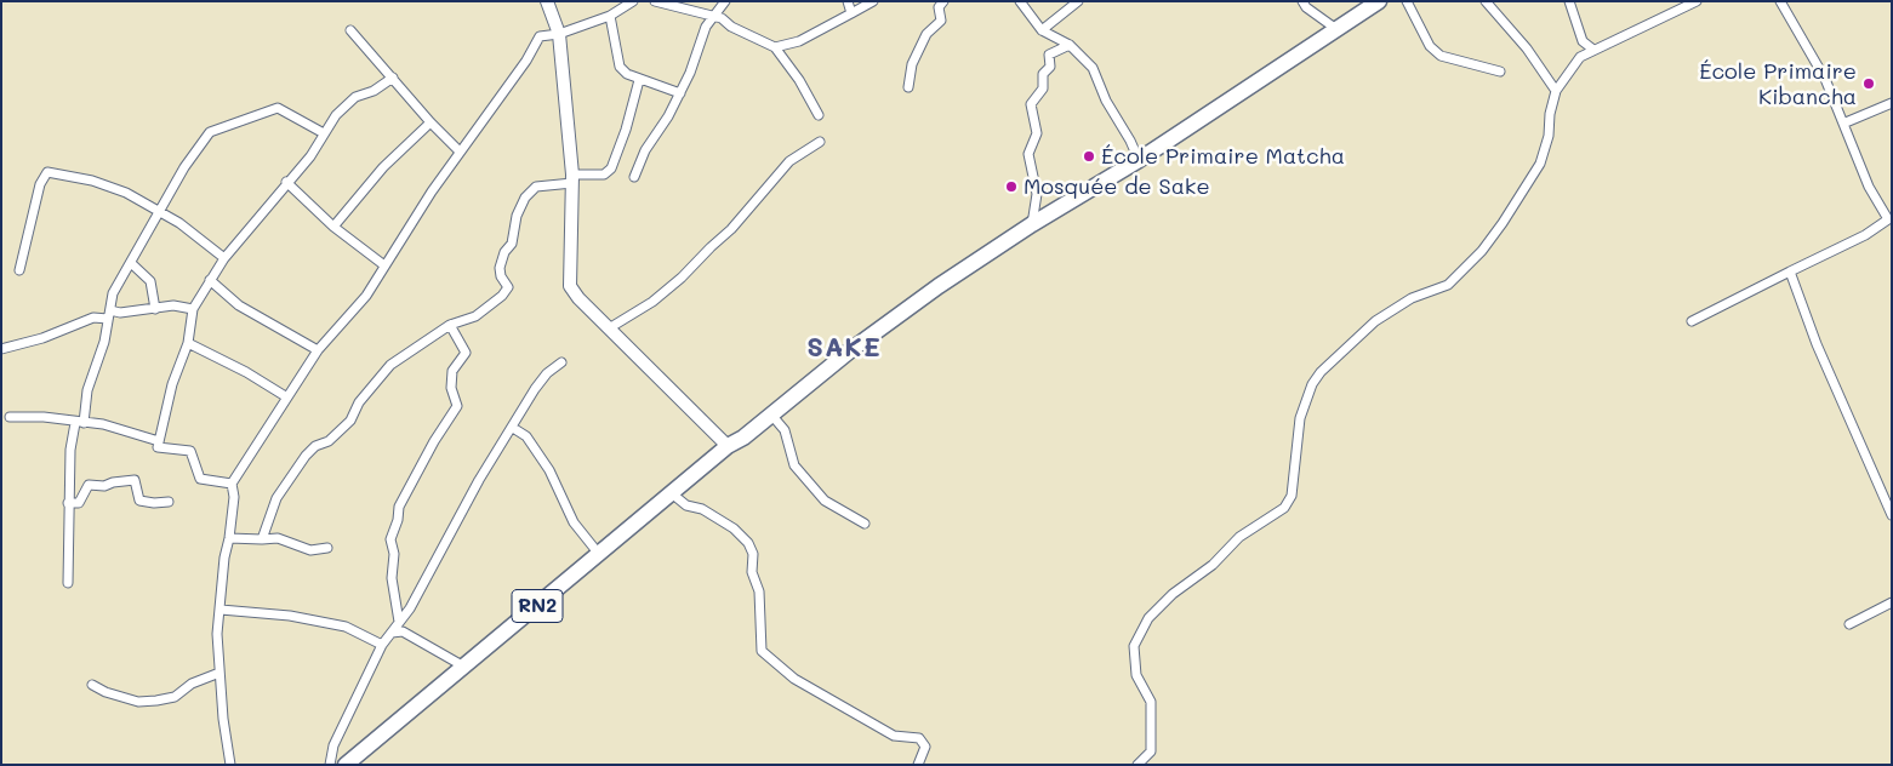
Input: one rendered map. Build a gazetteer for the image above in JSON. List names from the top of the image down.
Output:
{
  "streets": {
    "highway": ["RN2"]
  },
  "districts": ["SAKE"],
  "places": ["École Primaire Kibancha", "École Primaire Matcha", "Mosquée de Sake"]
}
